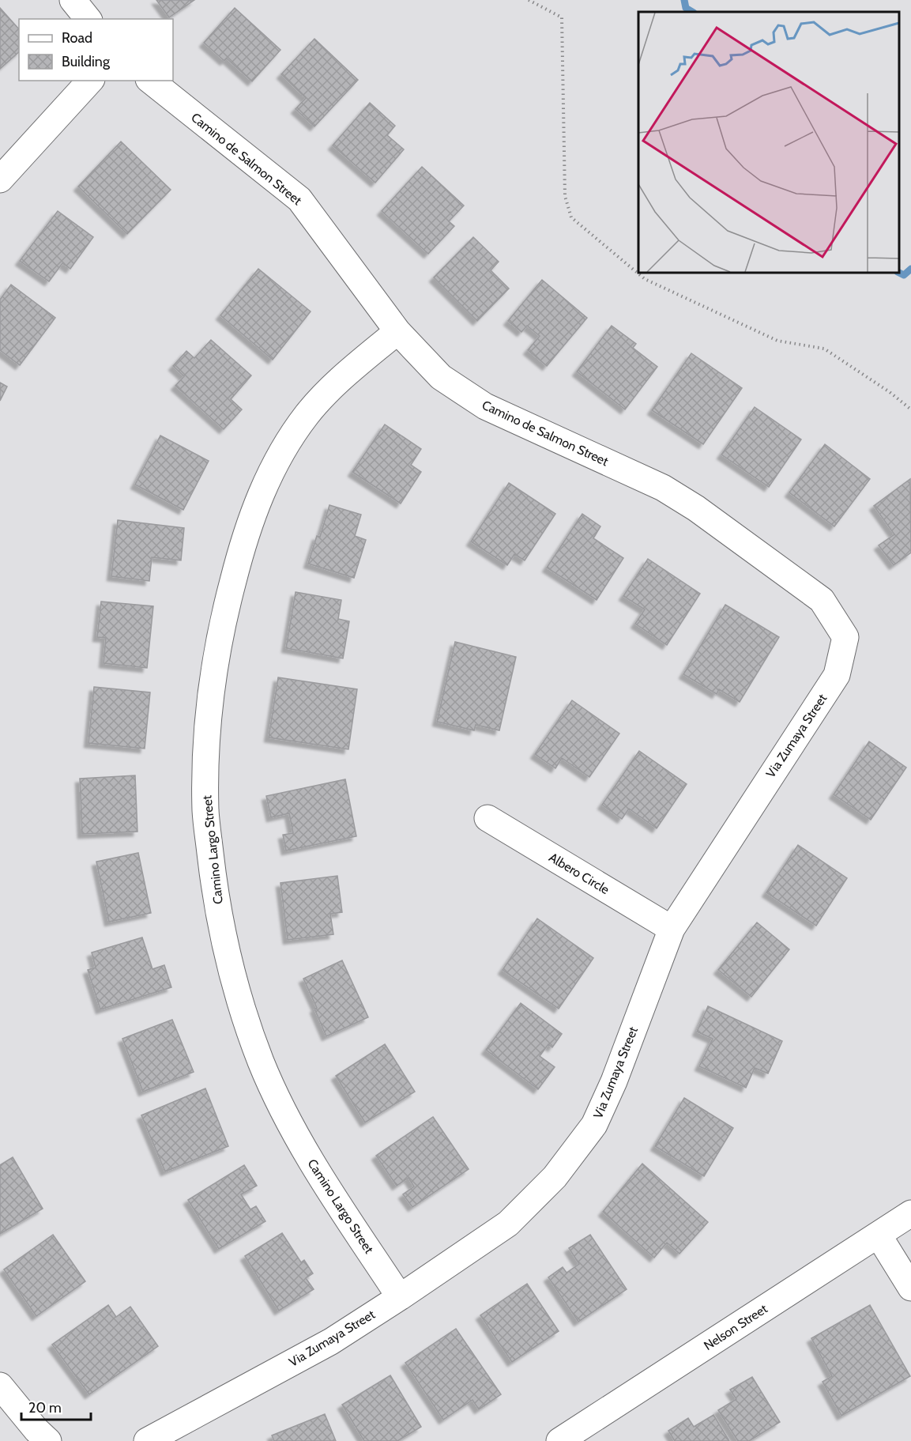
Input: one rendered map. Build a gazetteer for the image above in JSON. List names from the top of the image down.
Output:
{
  "streets": {
    "street": [
      "Camino de Salmon Street",
      "Via Zumaya Street",
      "Camino Largo Street",
      "Albero Circle",
      "Nelson Street"
    ]
  },
  "crossings": [
    ["Camino de Salmon Street", "Via Zumaya Street"],
    ["Camino de Salmon Street", "Camino Largo Street"],
    ["Via Zumaya Street", "Camino Largo Street"],
    ["Via Zumaya Street", "Albero Circle"]
  ],
  "legend": ["Road", "Building"],
  "scale_bar": "20 m"
}
